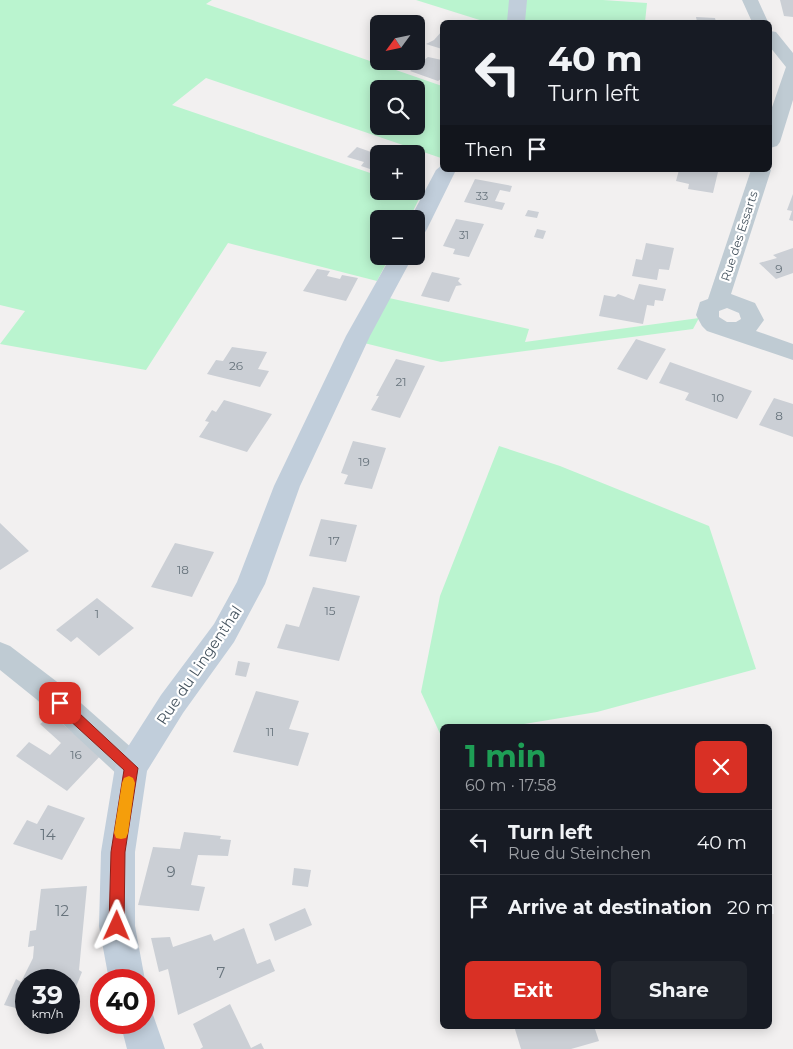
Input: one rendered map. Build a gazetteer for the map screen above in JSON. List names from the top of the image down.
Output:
{
  "streets": {
    "street": ["Rue des Essarts", "Rue du Lingenthal"]
  },
  "house_numbers": [
    "33",
    "31",
    "9",
    "26",
    "21",
    "10",
    "8",
    "19",
    "17",
    "18",
    "15",
    "1",
    "11",
    "16",
    "14",
    "9",
    "12",
    "7"
  ],
  "north": "bottom left",
  "page": {
    "map_buttons": ["+", "−"],
    "turn": ["40 m", "Turn left"],
    "then": "Then",
    "heading": ["1 min", "60 m · 17:58"],
    "list": [
      {
        "name": "Turn left",
        "note": "Rue du Steinchen",
        "value": "40 m"
      },
      {
        "name": "Arrive at destination",
        "value": "20 m"
      }
    ],
    "buttons": ["Exit", "Share"],
    "speed": "39 km/h",
    "limit": "40"
  }
}
